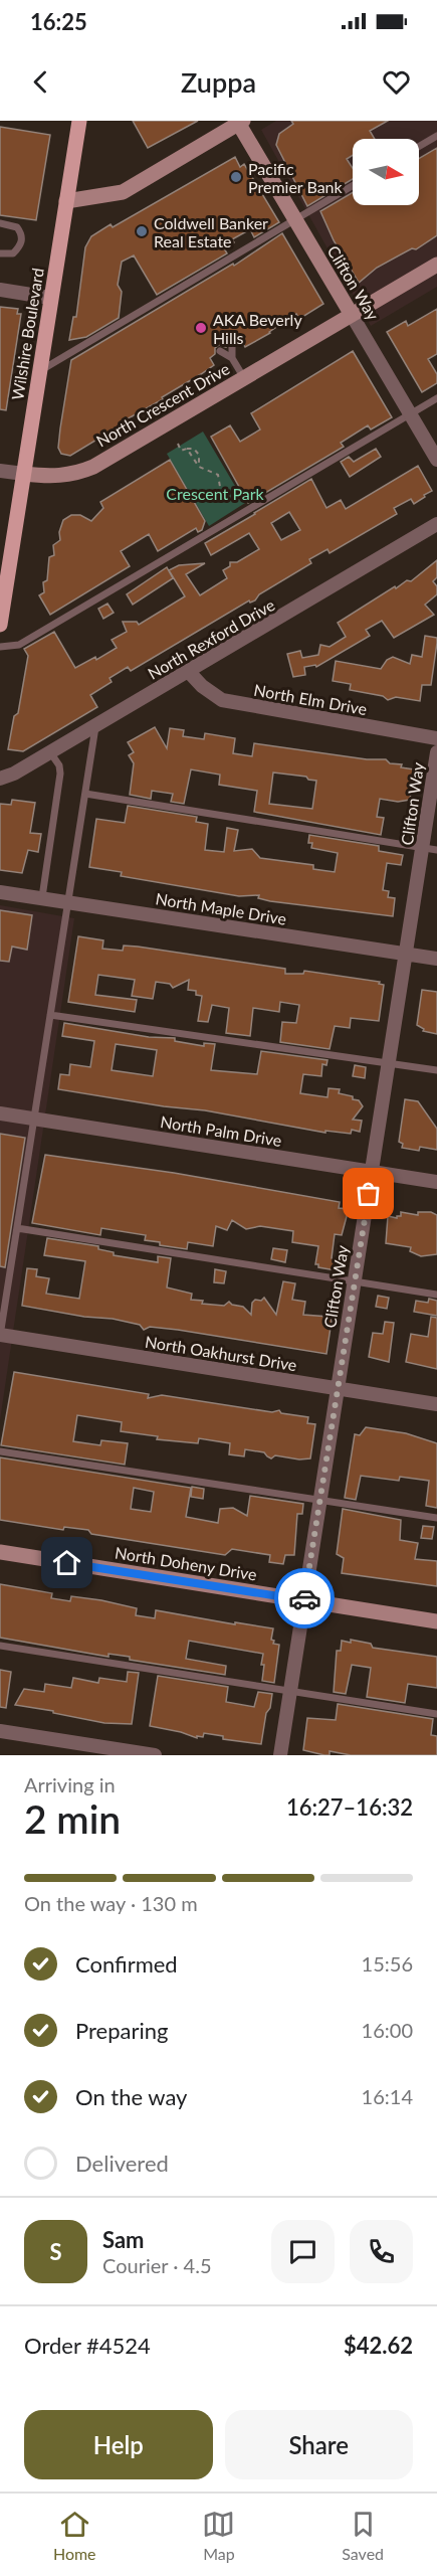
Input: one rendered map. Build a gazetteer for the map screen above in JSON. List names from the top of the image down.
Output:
{
  "streets": {
    "main road": ["Wilshire Boulevard"],
    "street": [
      "Clifton Way",
      "North Crescent Drive",
      "North Rexford Drive",
      "North Elm Drive",
      "North Maple Drive",
      "North Palm Drive",
      "North Oakhurst Drive",
      "North Doheny Drive"
    ]
  },
  "crossings": [
    ["Clifton Way", "North Crescent Drive"],
    ["Clifton Way", "North Maple Drive"],
    ["Clifton Way", "North Palm Drive"],
    ["Clifton Way", "North Oakhurst Drive"],
    ["Clifton Way", "North Doheny Drive"],
    ["Wilshire Boulevard", "North Crescent Drive"],
    ["North Rexford Drive", "North Elm Drive"]
  ],
  "parks": ["Crescent Park"],
  "places": ["Pacific Premier Bank", "Coldwell Banker Real Estate", "AKA Beverly Hills"],
  "north": "right",
  "page": {
    "status": "16:25",
    "header": "Zuppa",
    "heading": ["2 min", "Arriving in", "16:27–16:32"],
    "panel": [
      "Sam",
      "Courier · 4.5",
      "Order #4524",
      "$42.62"
    ],
    "bar": "On the way · 130 m",
    "list": [
      ["Confirmed", "15:56"],
      ["Preparing", "16:00"],
      ["On the way", "16:14"],
      "Delivered"
    ],
    "round": "S",
    "buttons": ["Help", "Share"],
    "tabs": ["Home", "Map", "Saved"]
  }
}
